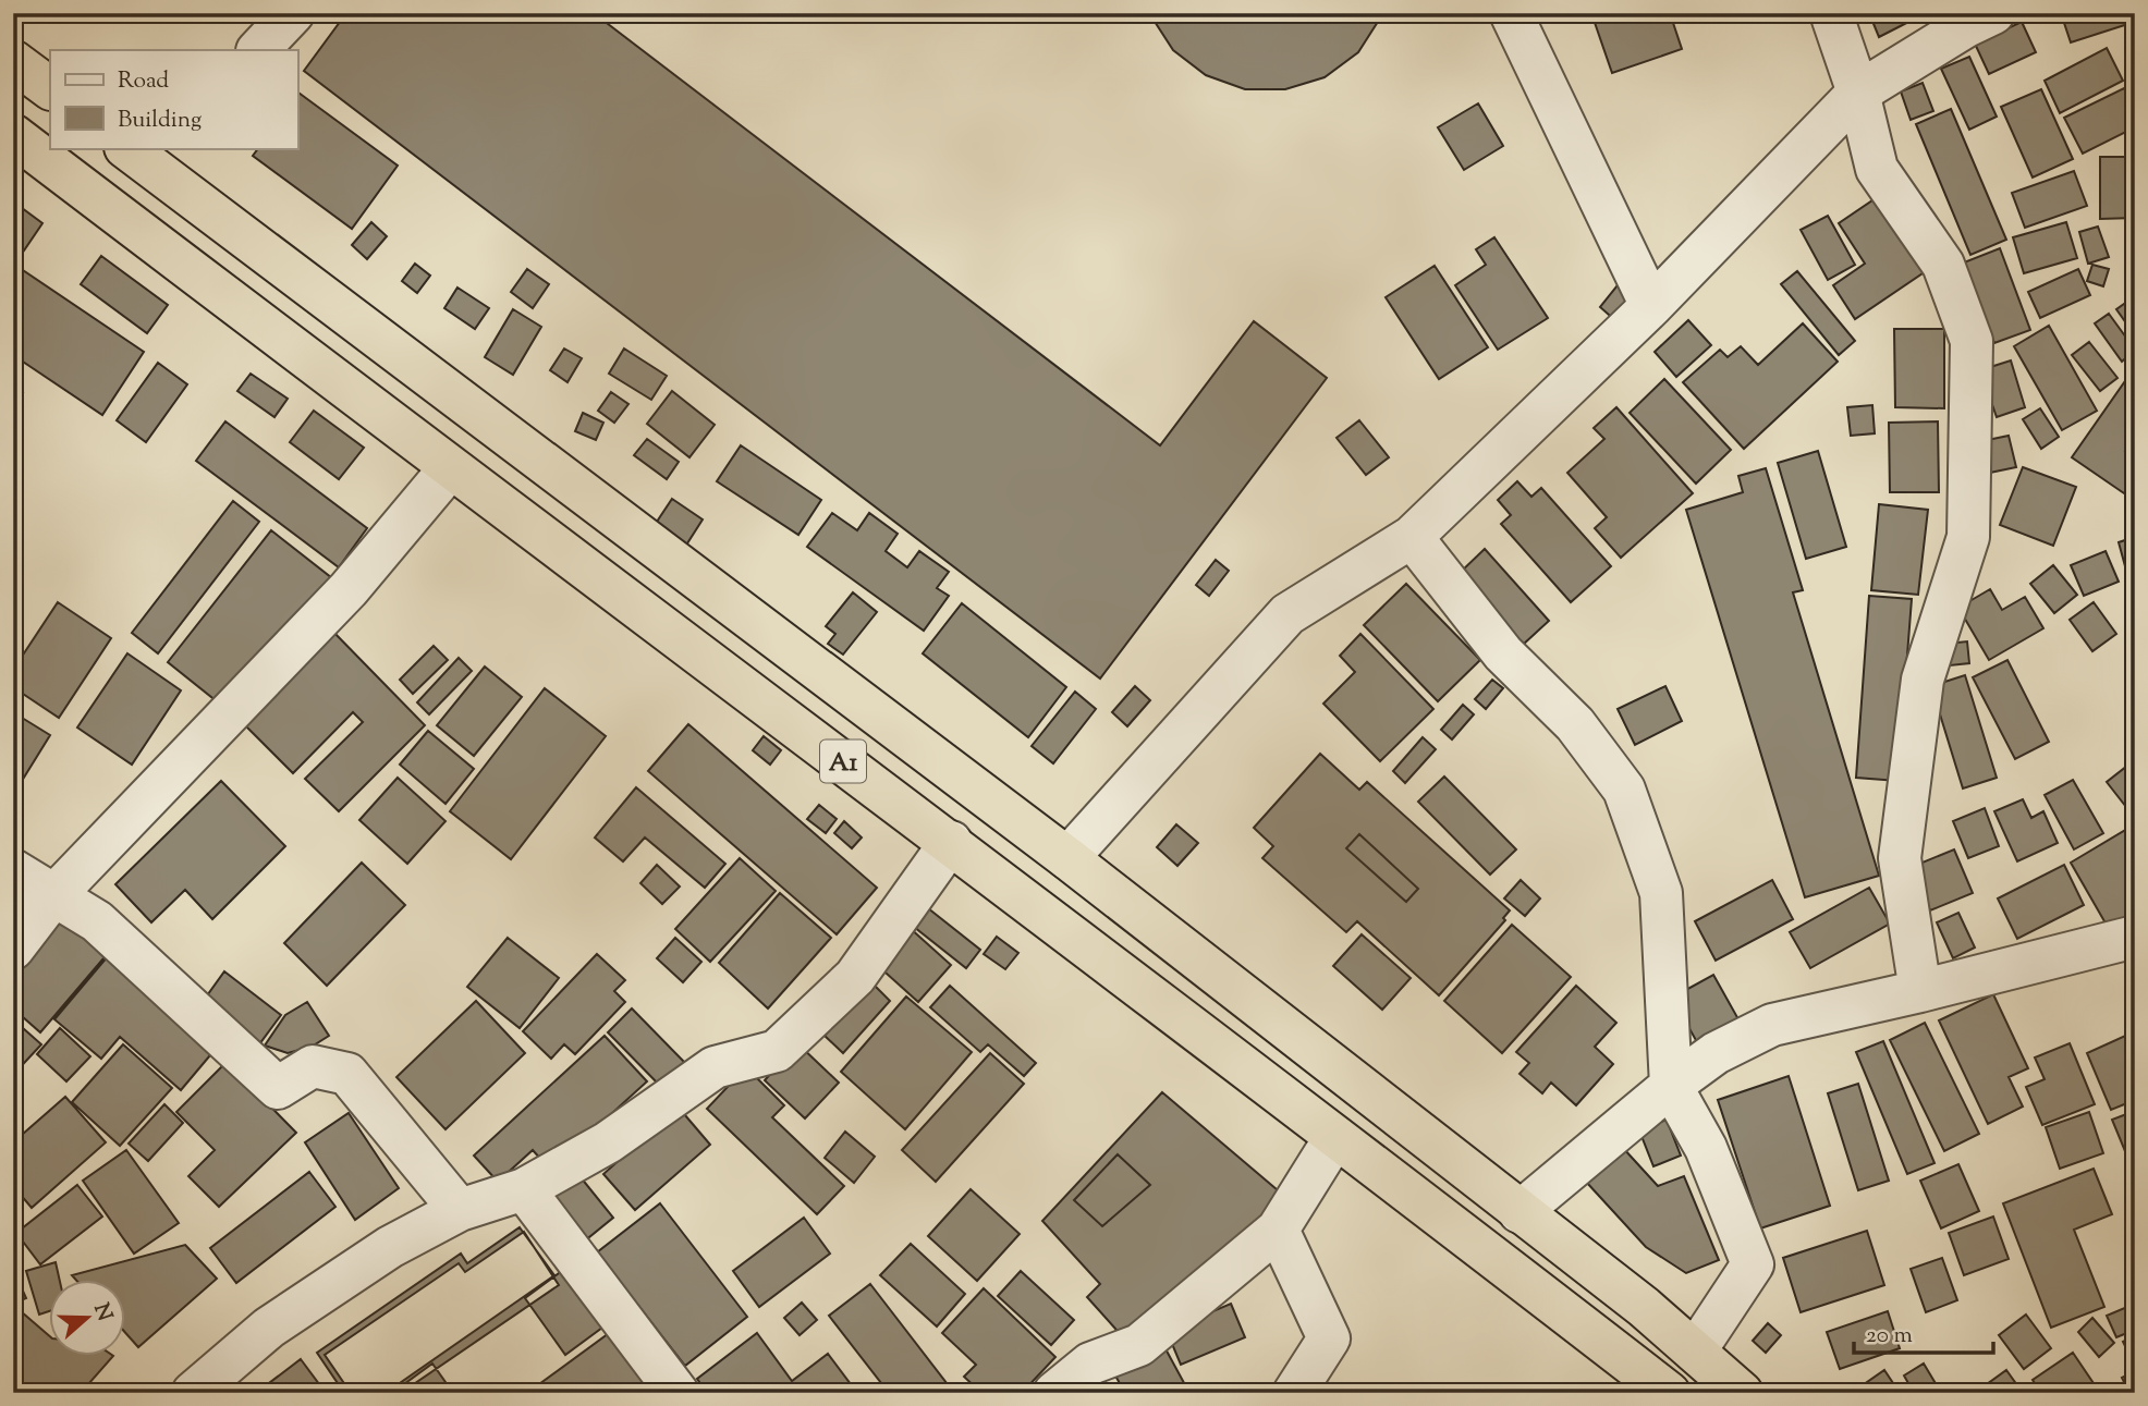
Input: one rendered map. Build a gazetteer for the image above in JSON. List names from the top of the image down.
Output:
{
  "streets": {
    "highway": ["A1"]
  },
  "legend": ["Road", "Building"],
  "scale_bar": "20 m",
  "north": "right"
}
